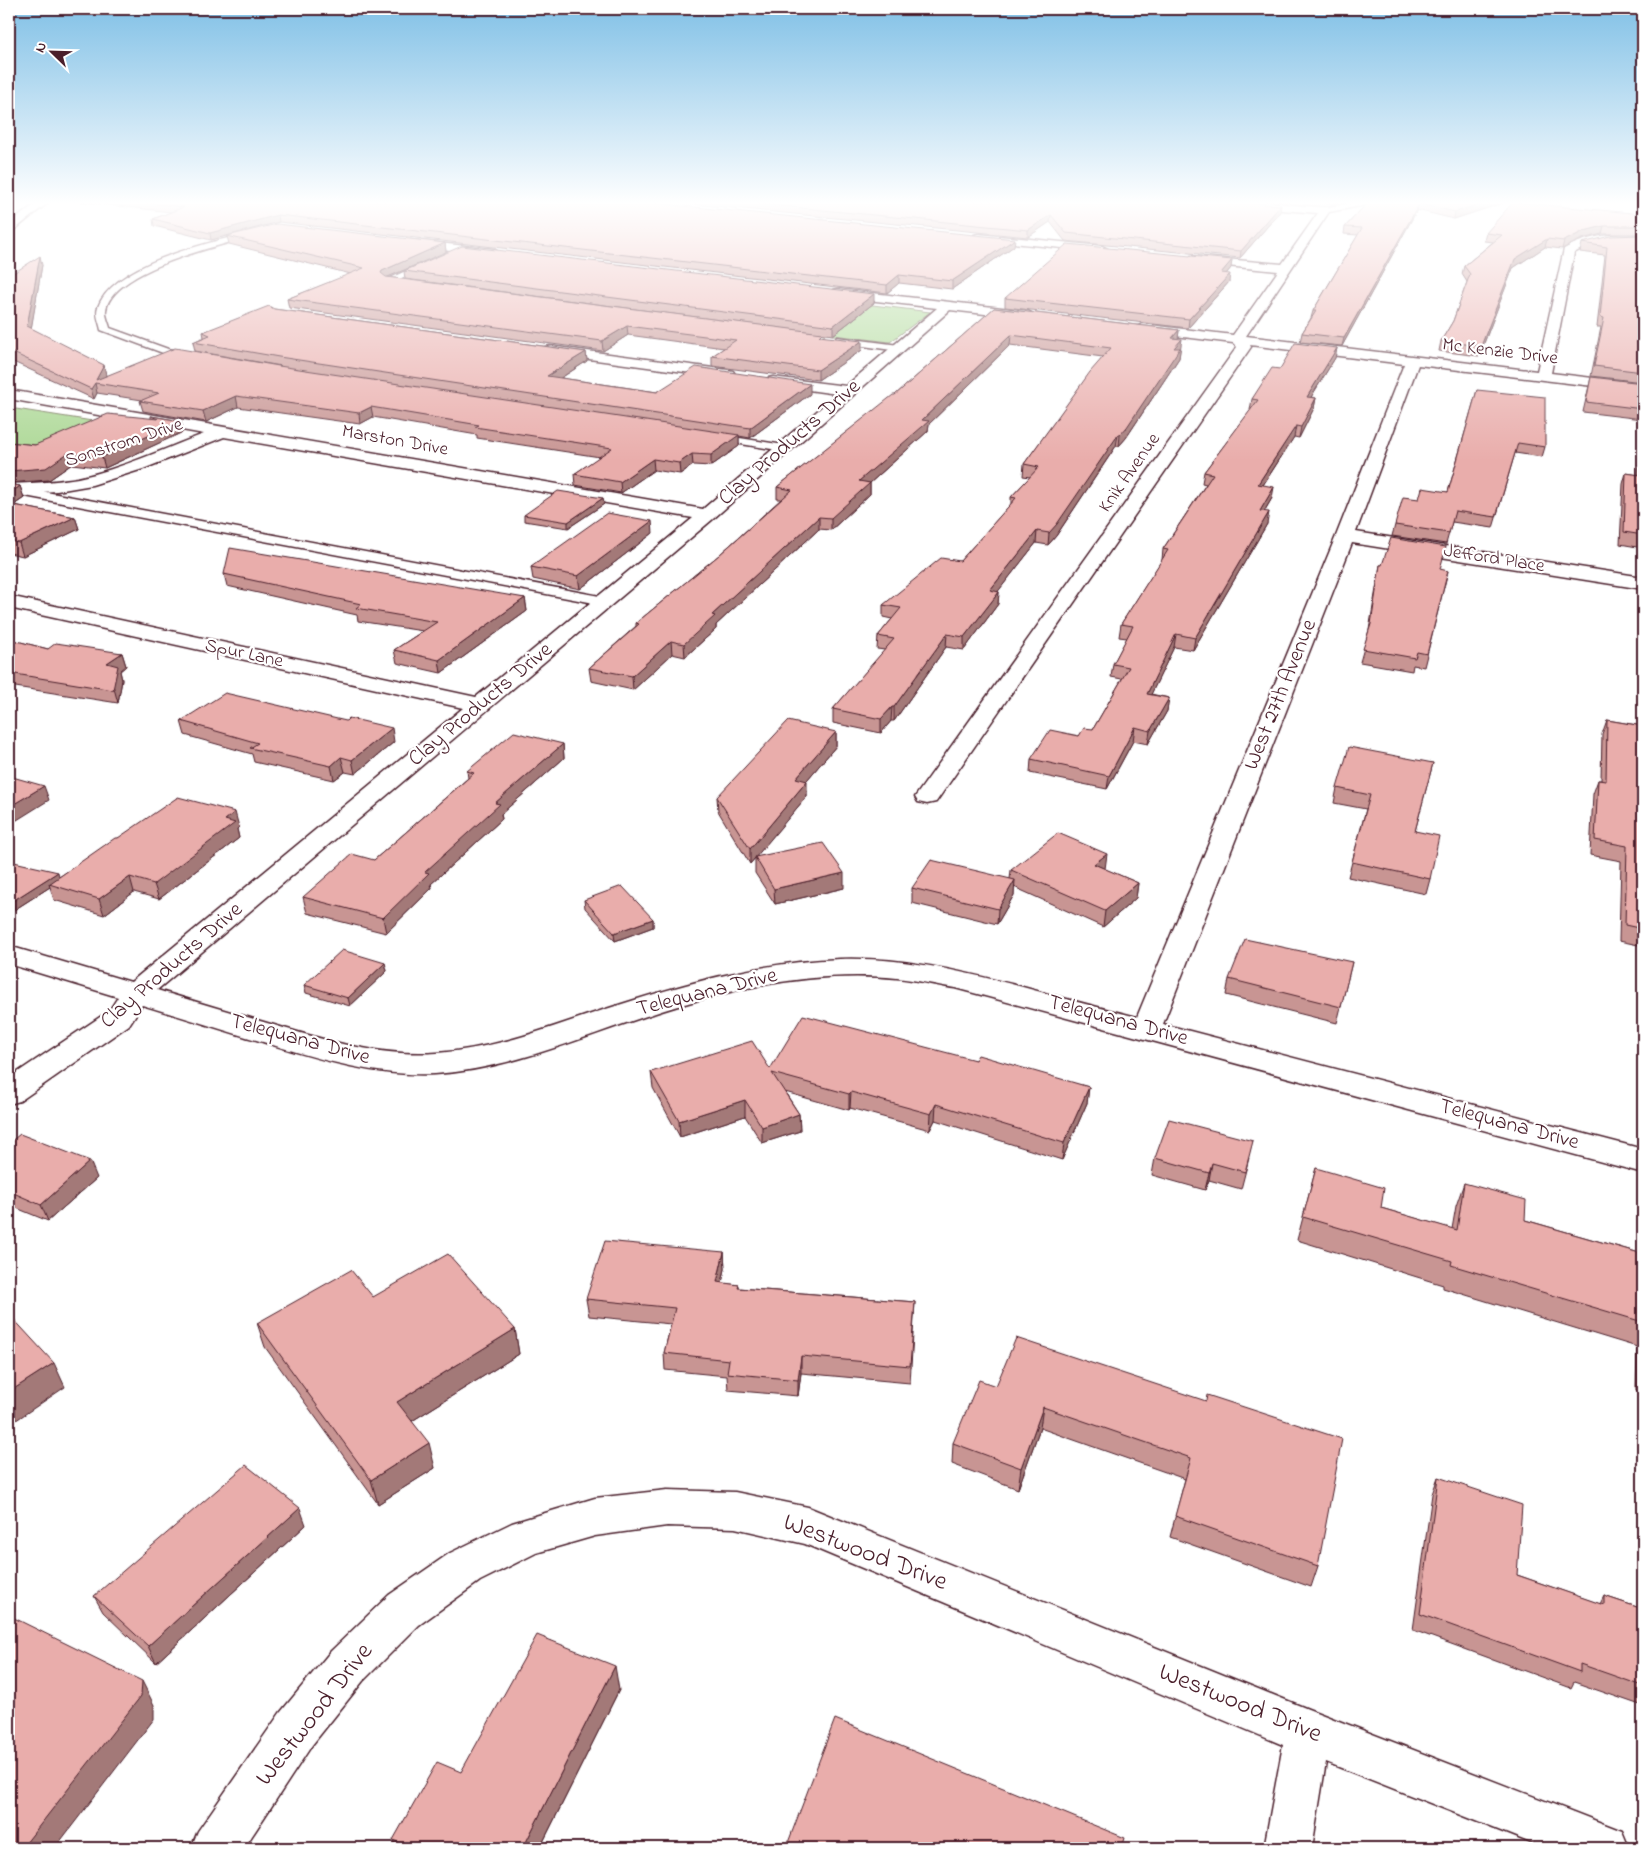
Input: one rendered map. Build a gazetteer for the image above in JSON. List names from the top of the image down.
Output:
{
  "streets": {
    "street": [
      "Mc Kenzie Drive",
      "Marston Drive",
      "Sonstrom Drive",
      "Clay Products Drive",
      "Knik Avenue",
      "Jefford Place",
      "Spur Lane",
      "West 27th Avenue",
      "Telequana Drive",
      "Westwood Drive"
    ]
  },
  "crossings": [
    ["Mc Kenzie Drive", "Knik Avenue"],
    ["Mc Kenzie Drive", "West 27th Avenue"],
    ["Marston Drive", "Sonstrom Drive"],
    ["Marston Drive", "Clay Products Drive"],
    ["Clay Products Drive", "Spur Lane"],
    ["Clay Products Drive", "Telequana Drive"],
    ["Jefford Place", "West 27th Avenue"],
    ["West 27th Avenue", "Telequana Drive"]
  ],
  "north": "top left"
}
